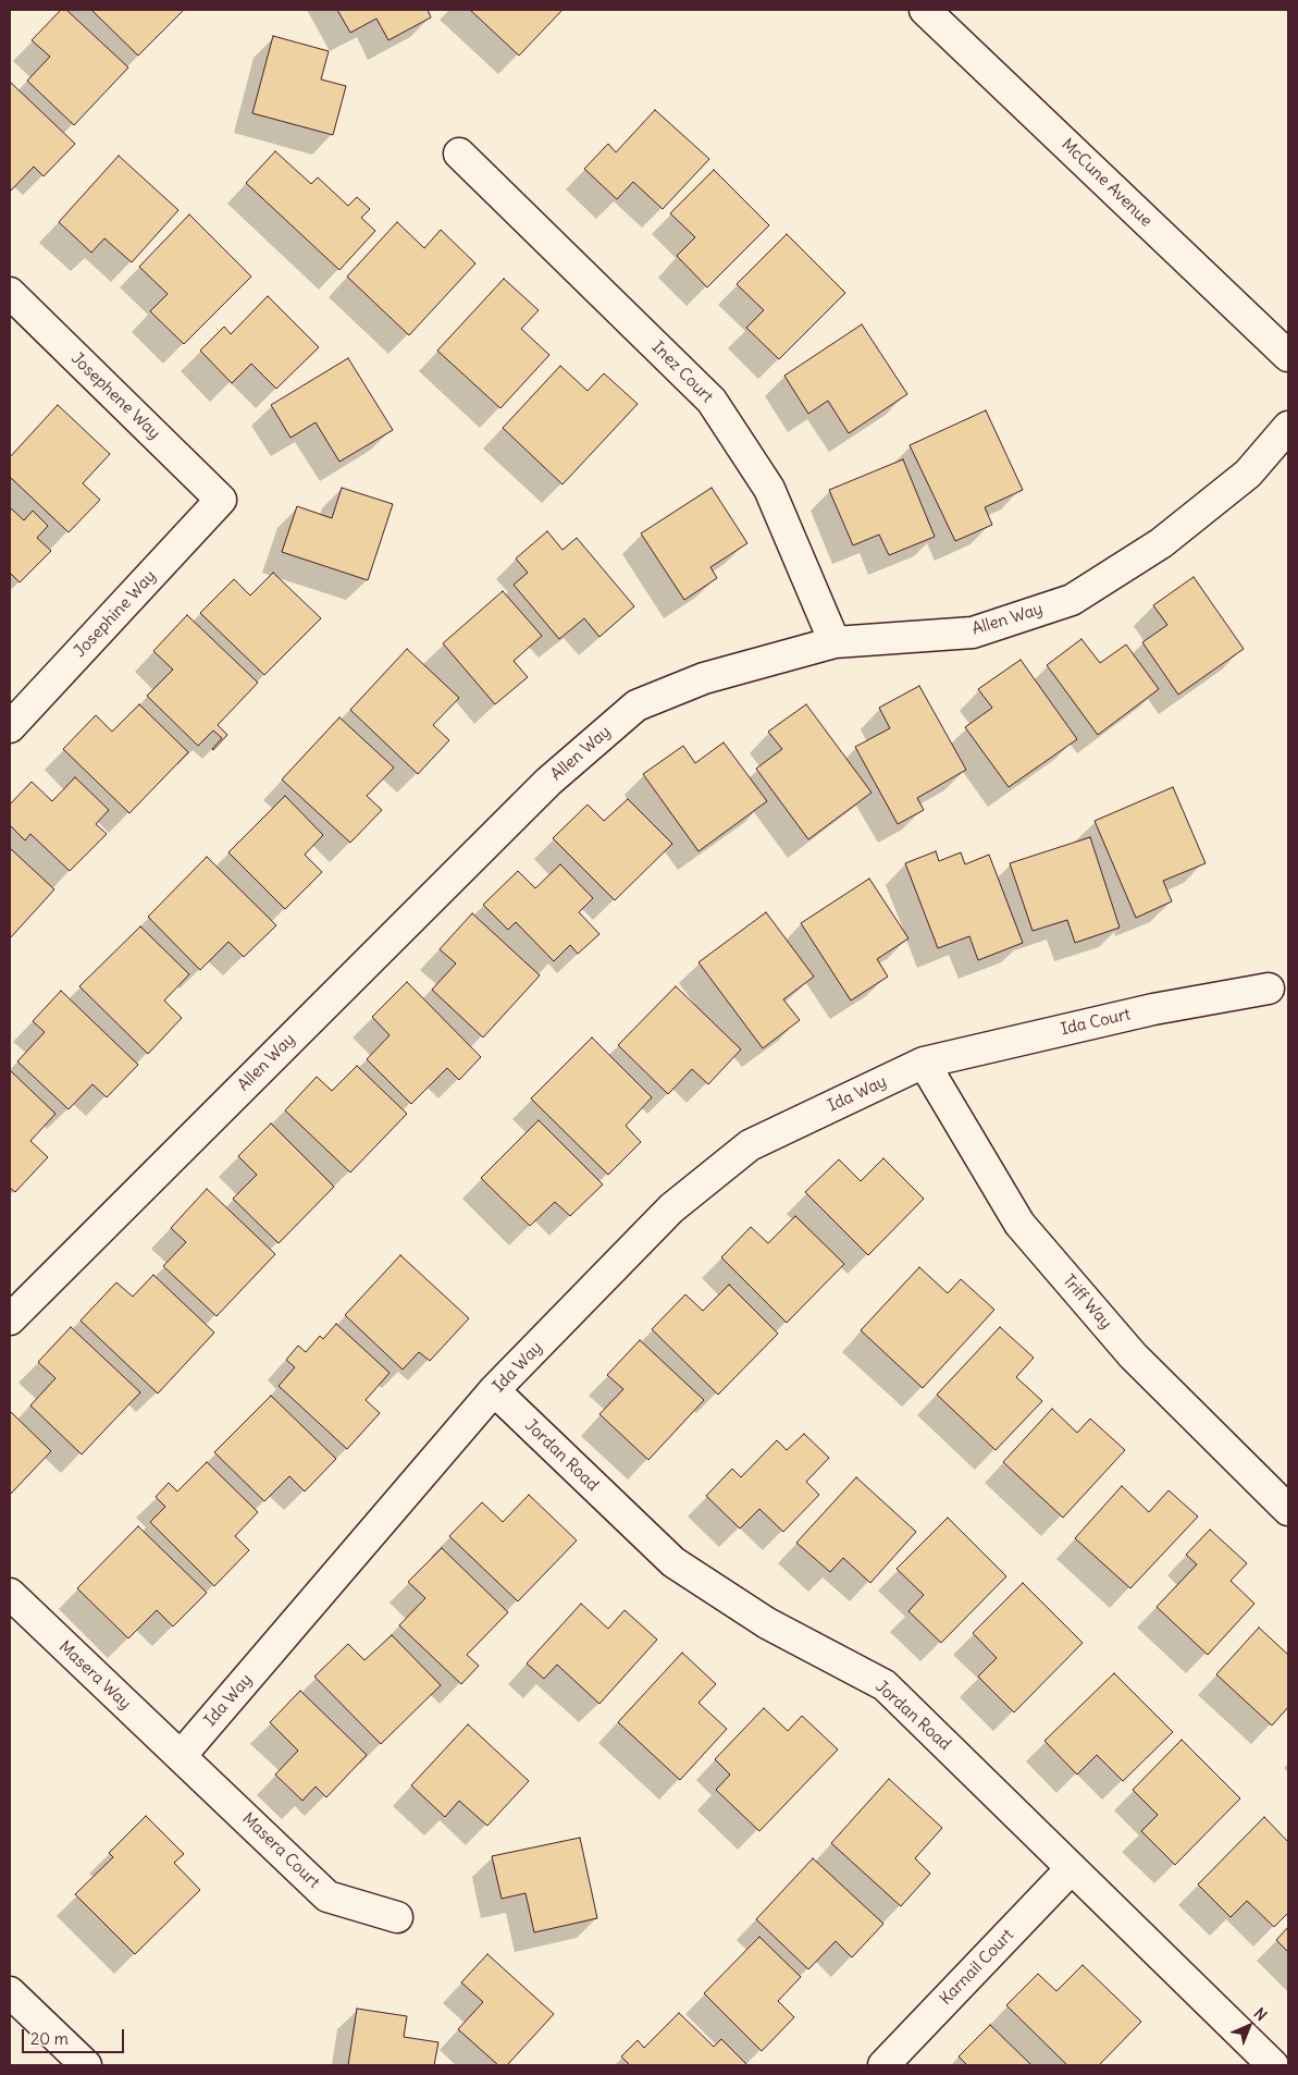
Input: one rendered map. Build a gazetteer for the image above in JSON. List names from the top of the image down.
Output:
{
  "streets": {
    "street": [
      "McCune Avenue",
      "Inez Court",
      "Josephene Way",
      "Josephine Way",
      "Allen Way",
      "Ida Court",
      "Ida Way",
      "Triff Way",
      "Jordan Road",
      "Masera Way",
      "Masera Court",
      "Karnail Court"
    ]
  },
  "crossings": [
    ["Inez Court", "Allen Way"],
    ["Josephene Way", "Josephine Way"],
    ["Ida Court", "Ida Way"],
    ["Ida Court", "Triff Way"],
    ["Ida Way", "Triff Way"],
    ["Ida Way", "Jordan Road"],
    ["Ida Way", "Masera Way"],
    ["Ida Way", "Masera Court"],
    ["Jordan Road", "Karnail Court"],
    ["Masera Way", "Masera Court"]
  ],
  "scale_bar": "20 m",
  "north": "top right"
}
